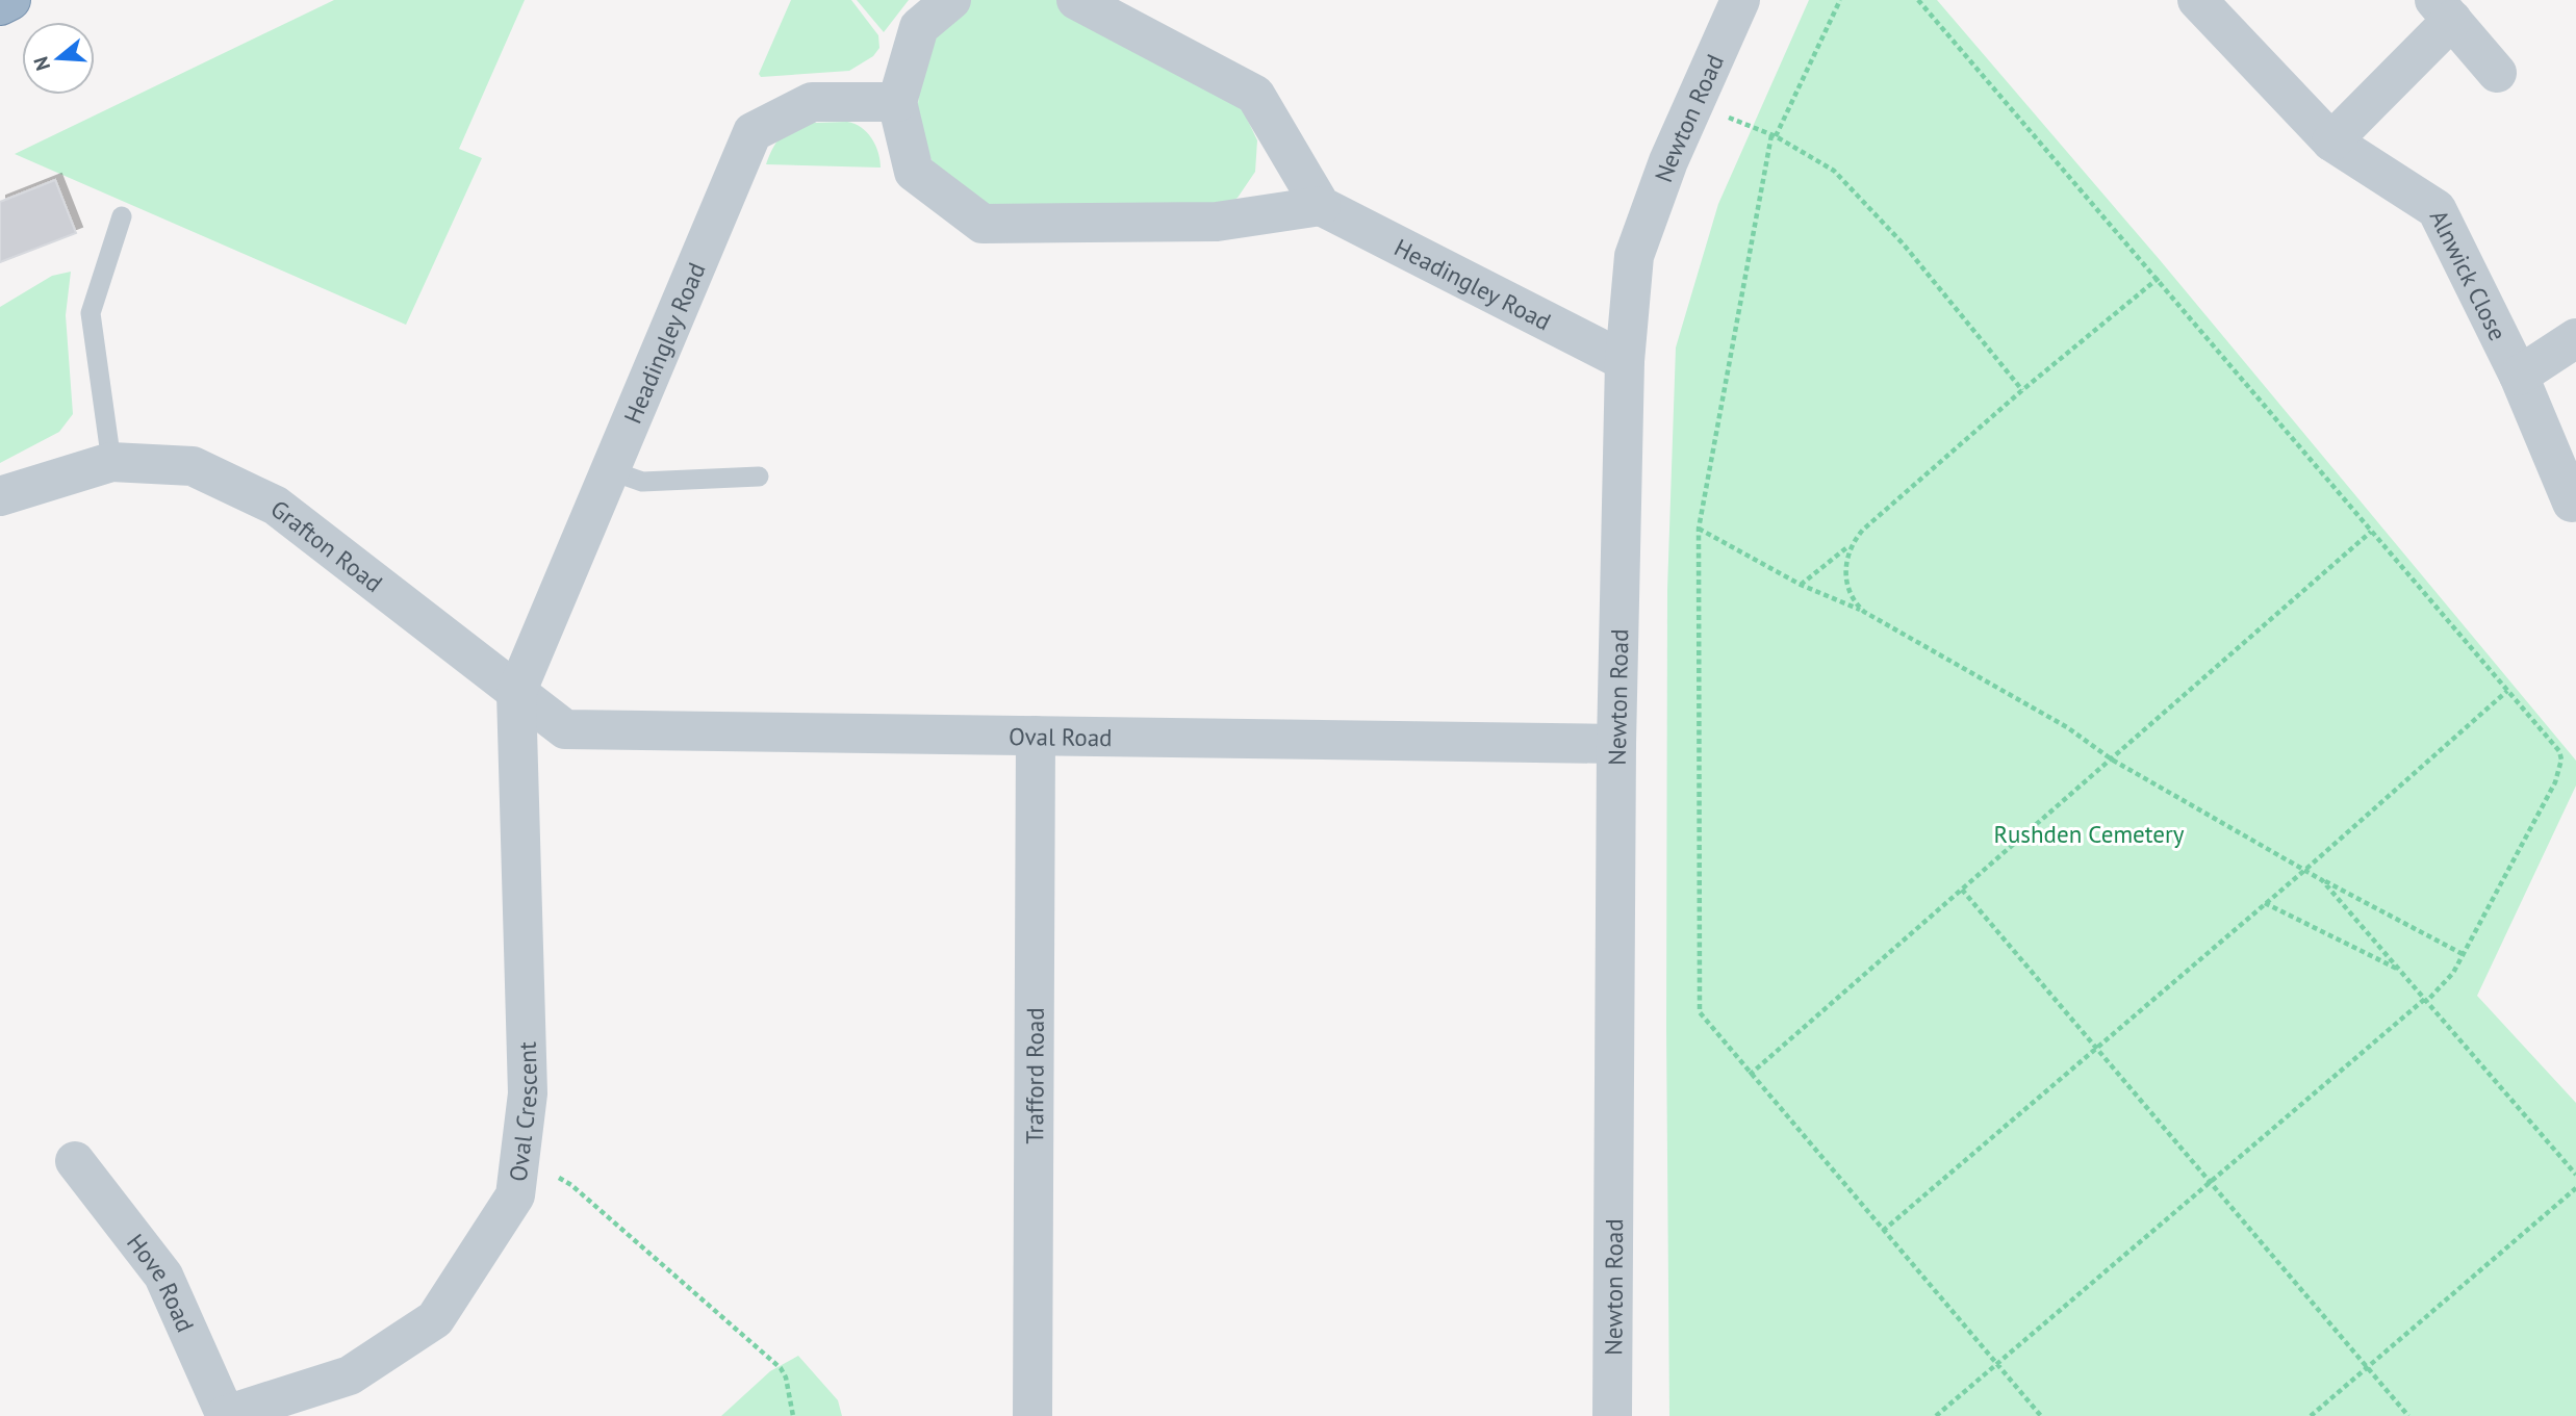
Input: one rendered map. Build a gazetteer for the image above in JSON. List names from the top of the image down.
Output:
{
  "streets": {
    "street": [
      "Newton Road",
      "Alnwick Close",
      "Headingley Road",
      "Grafton Road",
      "Oval Road",
      "Trafford Road",
      "Oval Crescent",
      "Hove Road"
    ]
  },
  "crossings": [
    ["Newton Road", "Headingley Road"],
    ["Newton Road", "Oval Road"],
    ["Headingley Road", "Grafton Road"],
    ["Headingley Road", "Oval Road"],
    ["Headingley Road", "Oval Crescent"],
    ["Grafton Road", "Oval Road"],
    ["Grafton Road", "Oval Crescent"],
    ["Oval Road", "Trafford Road"],
    ["Oval Road", "Oval Crescent"],
    ["Oval Crescent", "Hove Road"]
  ],
  "parks": ["Rushden Cemetery"],
  "north": "left"
}
